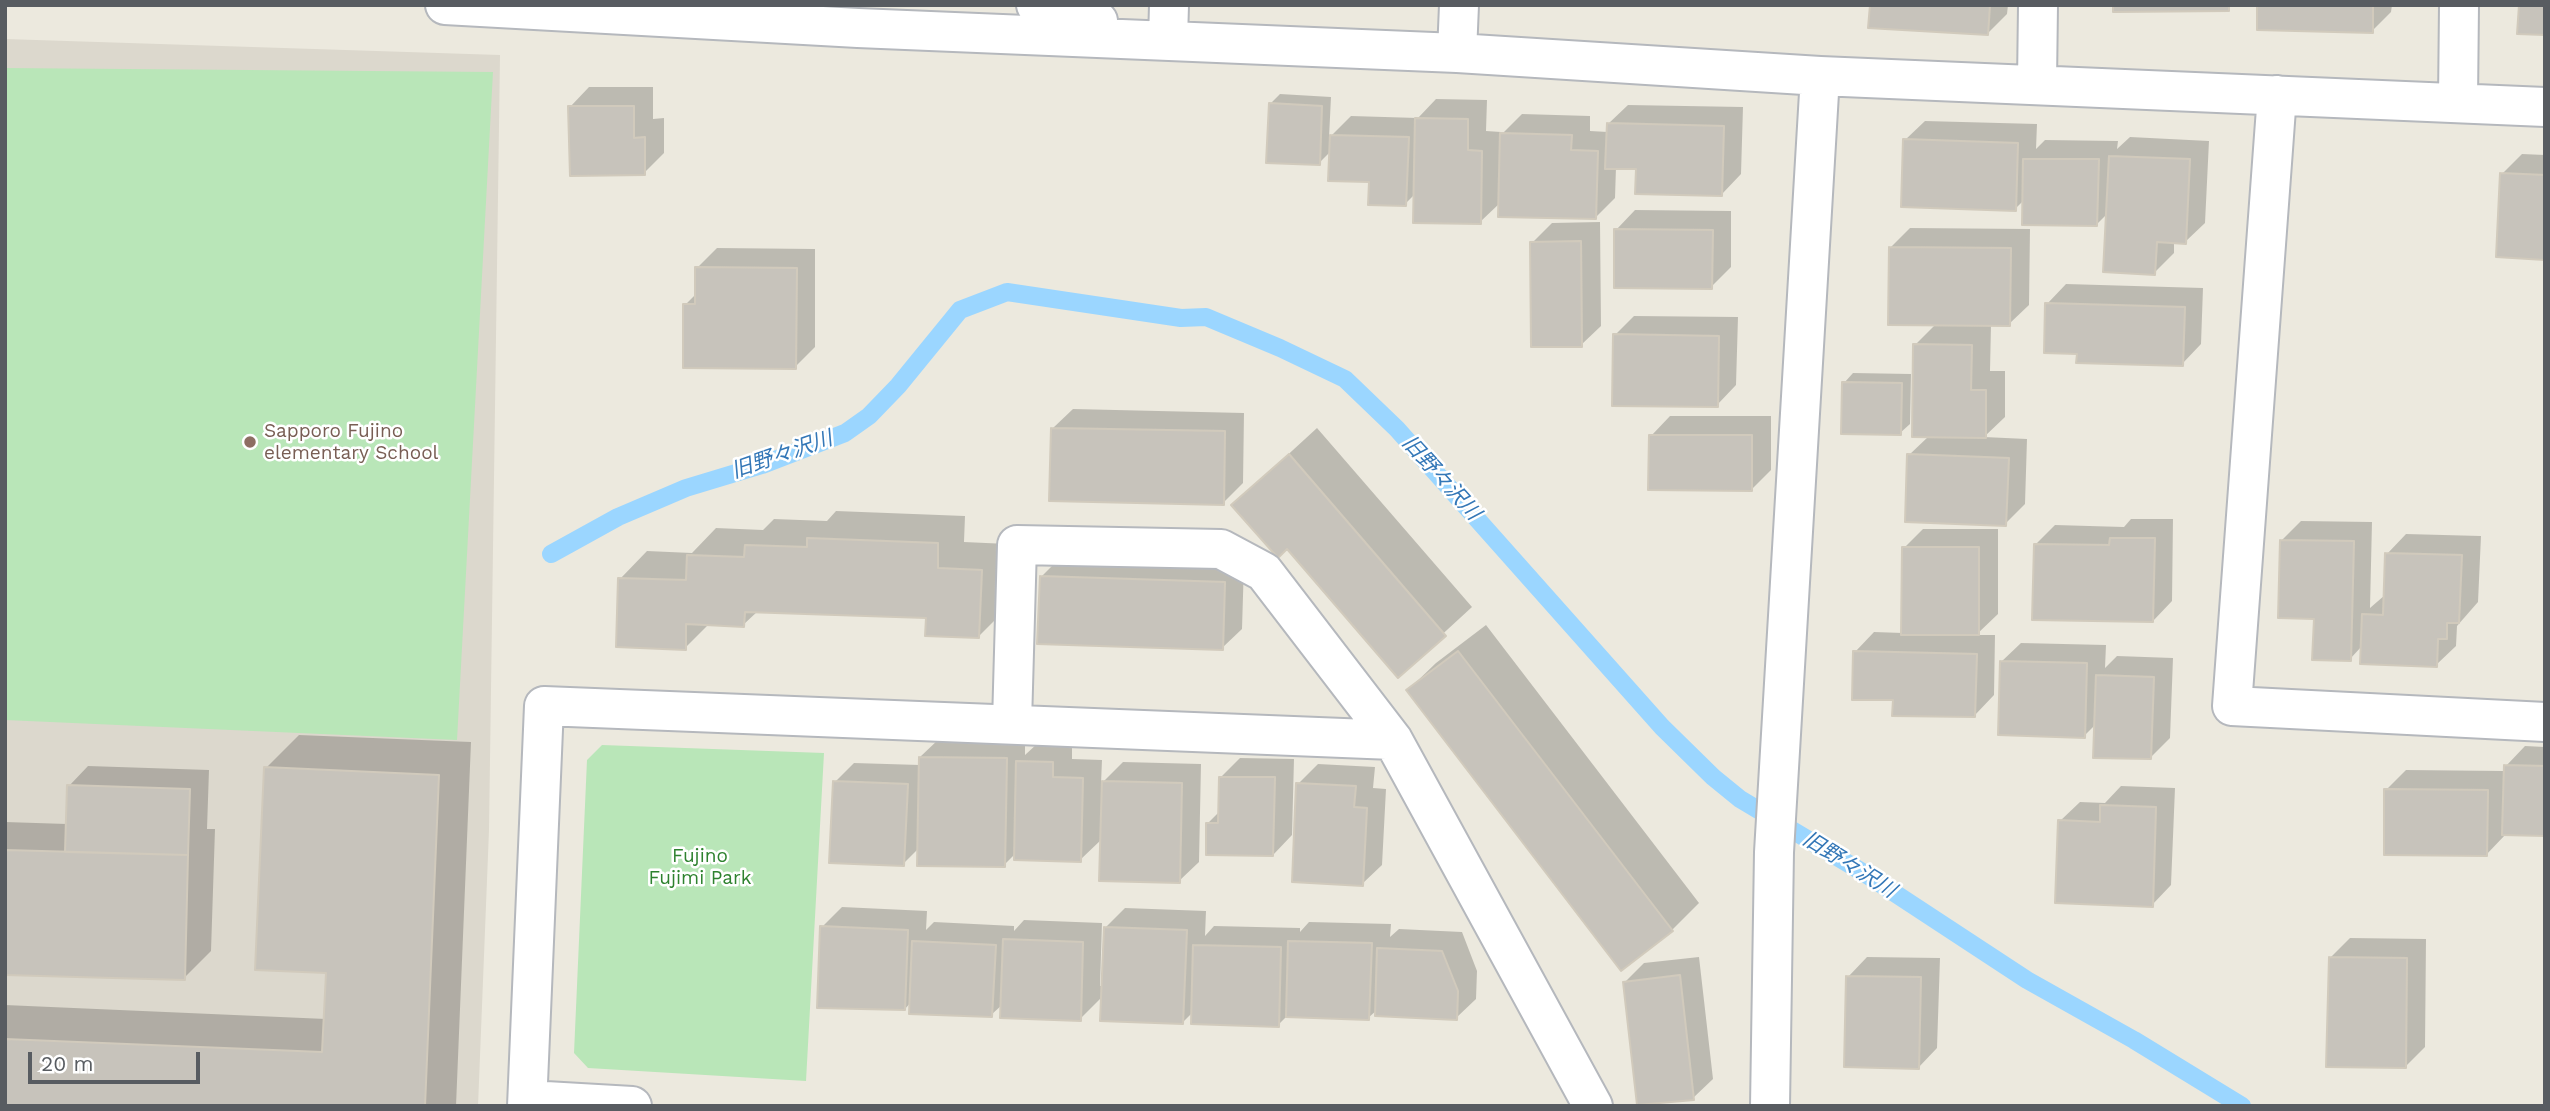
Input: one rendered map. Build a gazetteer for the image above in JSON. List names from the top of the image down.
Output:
{
  "water": ["旧野々沢川"],
  "parks": ["Fujino Fujimi Park"],
  "places": ["Sapporo Fujino elementary School"],
  "scale_bar": "20 m"
}
